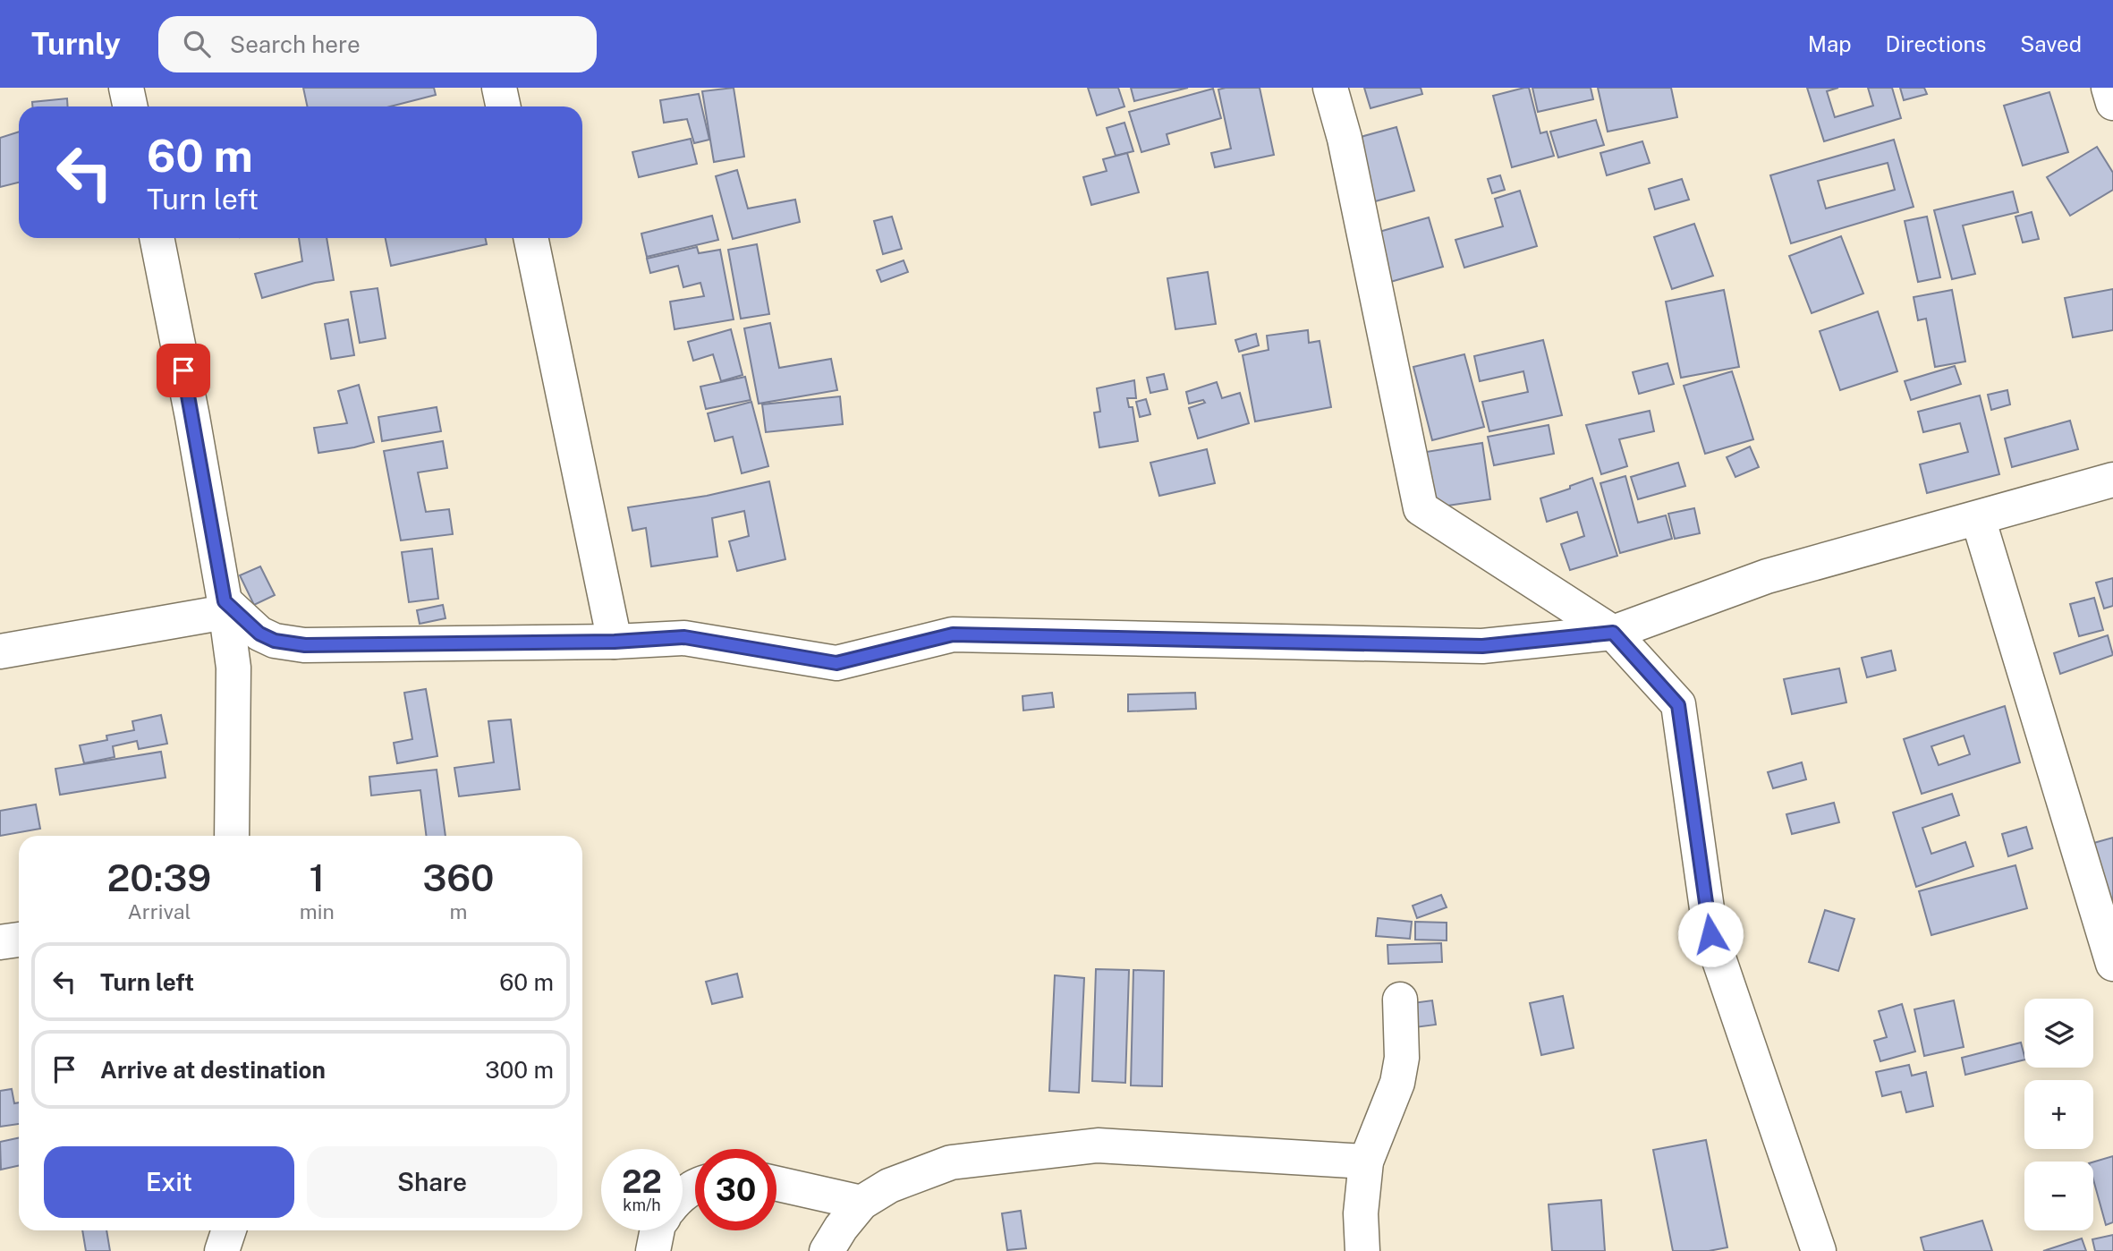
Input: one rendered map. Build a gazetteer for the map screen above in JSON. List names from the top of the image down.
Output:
{
  "page": {
    "header": "Turnly",
    "search": "Search here",
    "nav": ["Map", "Directions", "Saved"],
    "turn": ["60 m", "Turn left"],
    "eta": [
      "20:39",
      "Arrival",
      "1",
      "min",
      "360",
      "m"
    ],
    "list": [
      {
        "name": "Turn left",
        "value": "60 m"
      },
      {
        "name": "Arrive at destination",
        "value": "300 m"
      }
    ],
    "map_buttons": ["+", "−"],
    "buttons": ["Exit", "Share"],
    "speed": "22 km/h",
    "limit": "30"
  }
}
